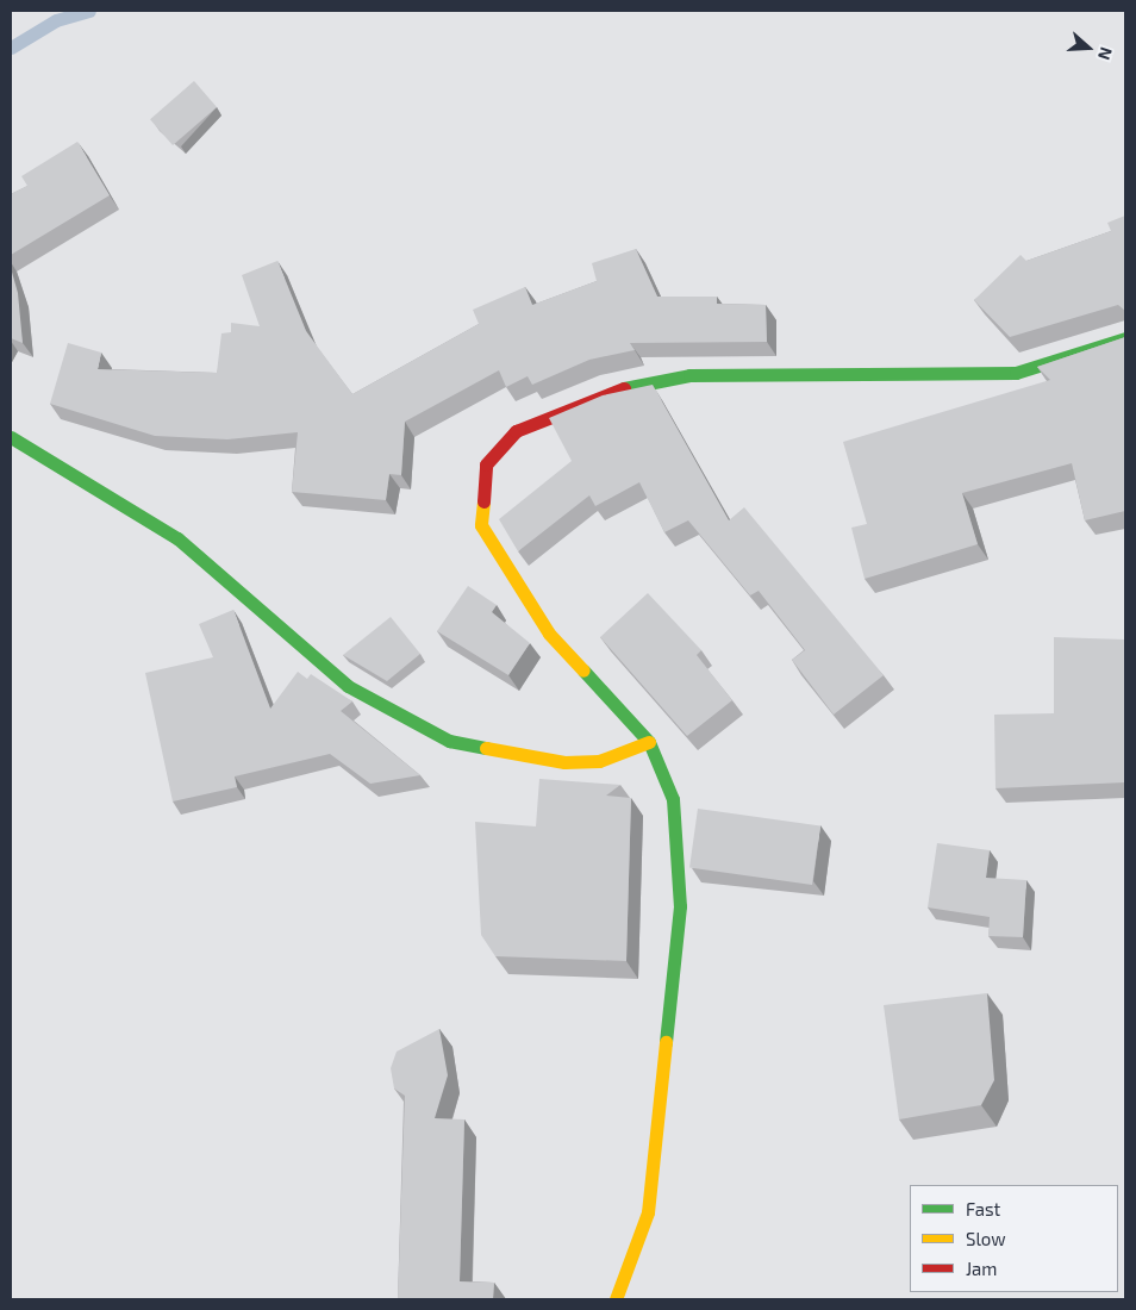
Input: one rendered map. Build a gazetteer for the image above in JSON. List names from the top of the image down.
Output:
{
  "legend": ["Fast", "Slow", "Jam"],
  "north": "right"
}
